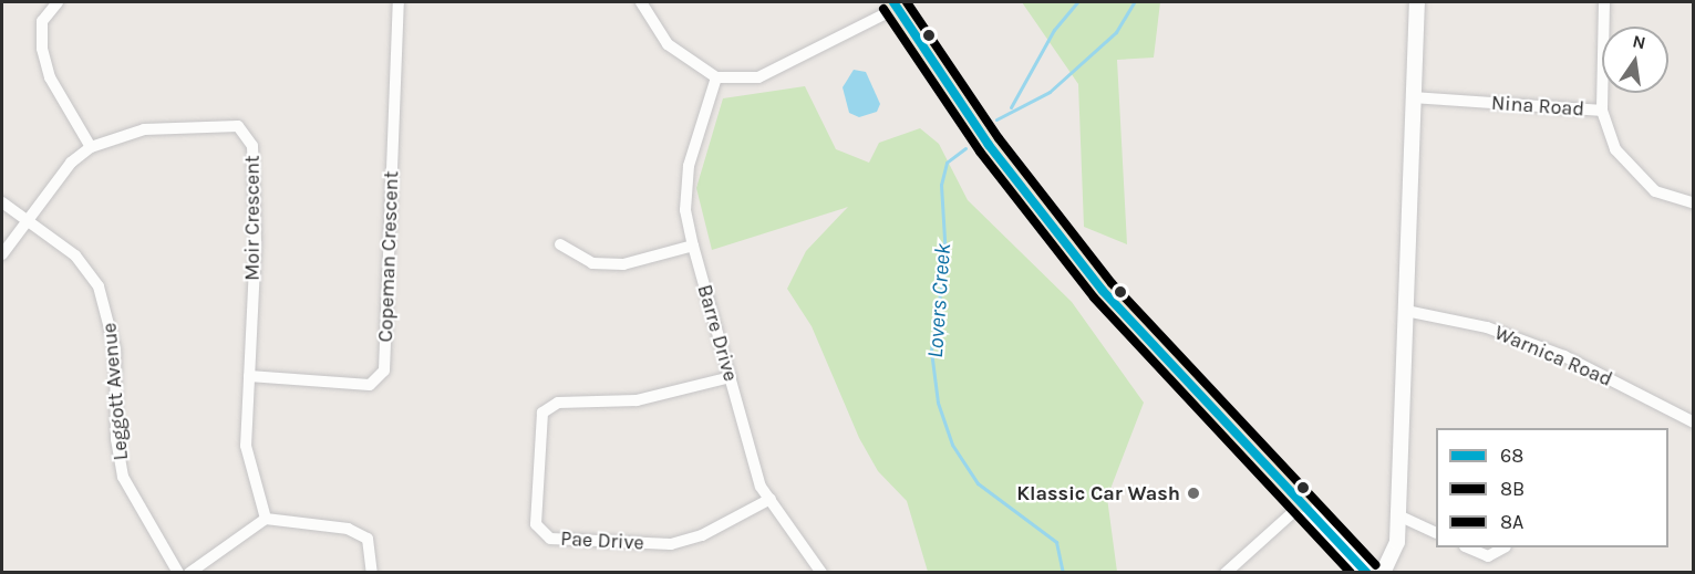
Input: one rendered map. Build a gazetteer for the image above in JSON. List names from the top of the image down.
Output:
{
  "streets": {
    "street": [
      "Nina Road",
      "Moir Crescent",
      "Copeman Crescent",
      "Barre Drive",
      "Warnica Road",
      "Leggott Avenue",
      "Pae Drive"
    ]
  },
  "crossings": [
    ["Moir Crescent", "Copeman Crescent"],
    ["Moir Crescent", "Leggott Avenue"],
    ["Barre Drive", "Pae Drive"]
  ],
  "water": ["Lovers Creek"],
  "places": ["Klassic Car Wash"],
  "lines": ["transit line 68", "transit line 8A", "transit line 8B"],
  "legend": ["68", "8B", "8A"],
  "north": "top"
}
